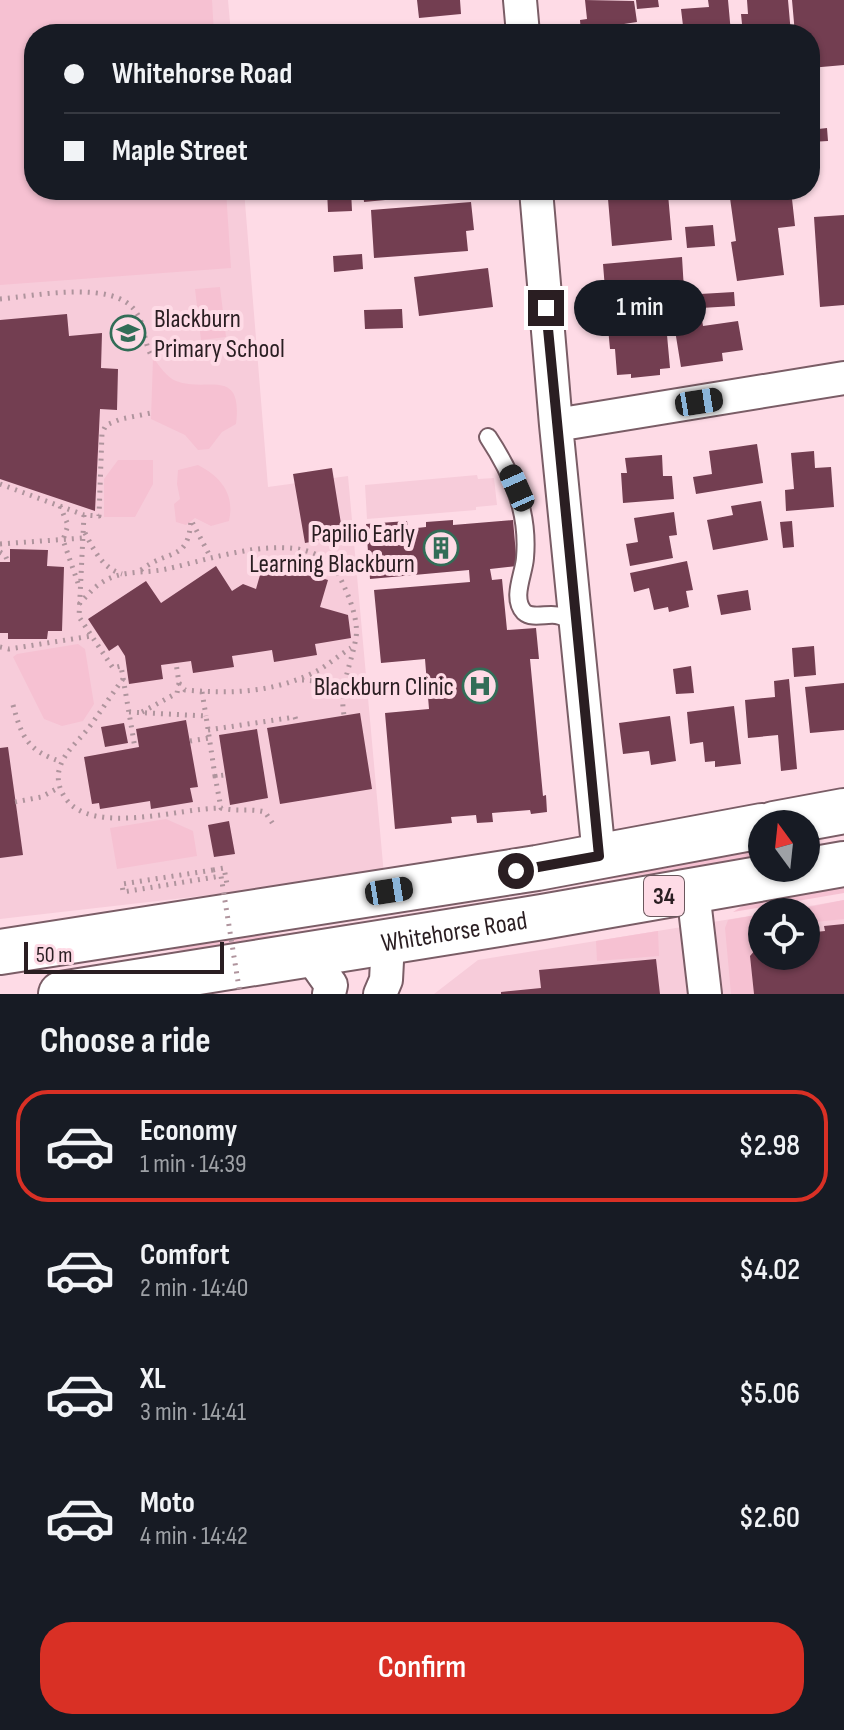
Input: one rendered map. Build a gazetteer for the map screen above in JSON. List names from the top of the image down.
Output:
{
  "streets": {
    "main road": ["34", "Whitehorse Road"]
  },
  "places": {
    "school or university": ["Blackburn Primary School"],
    "building": ["Papilio Early Learning Blackburn"],
    "hospital": ["Blackburn Clinic"]
  },
  "scale_bar": "50 m",
  "north": "top",
  "page": {
    "banner": ["Whitehorse Road", "Maple Street"],
    "bubble": "1 min",
    "scale": "50 m",
    "heading": "Choose a ride",
    "list": [
      {
        "name": "Economy",
        "note": "1 min · 14:39",
        "value": "$2.98"
      },
      {
        "name": "Comfort",
        "note": "2 min · 14:40",
        "value": "$4.02"
      },
      {
        "name": "XL",
        "note": "3 min · 14:41",
        "value": "$5.06"
      },
      {
        "name": "Moto",
        "note": "4 min · 14:42",
        "value": "$2.60"
      }
    ],
    "buttons": "Confirm"
  }
}
